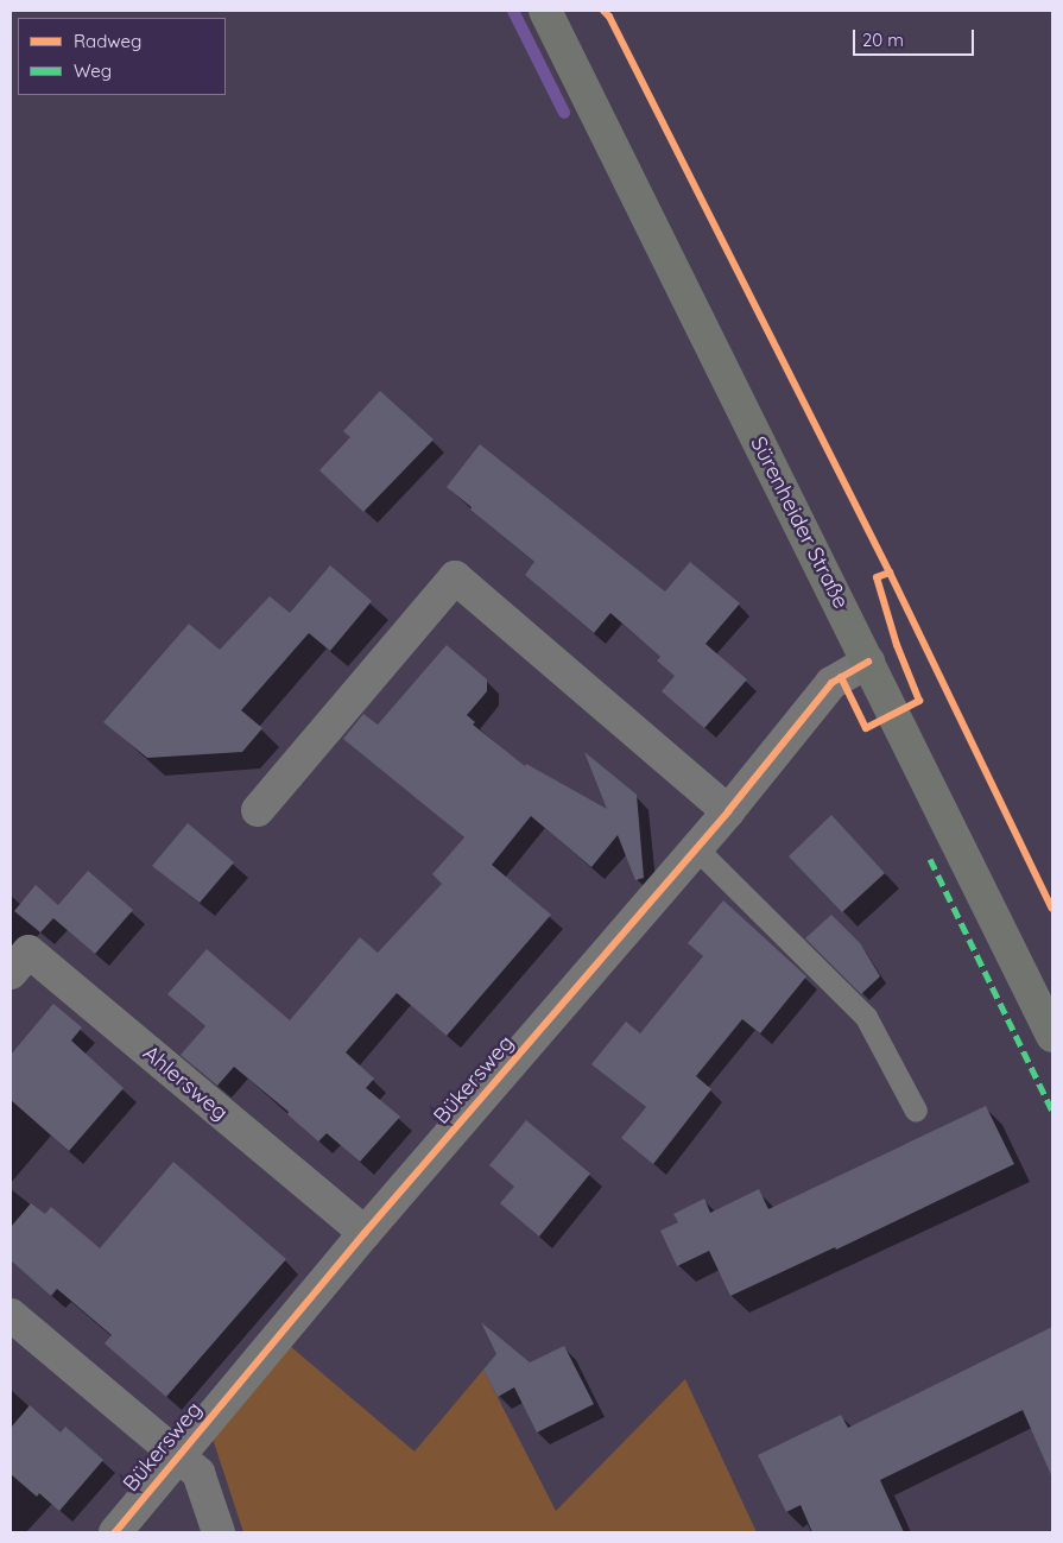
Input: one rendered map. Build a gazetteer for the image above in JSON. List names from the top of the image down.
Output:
{
  "streets": {
    "main road": ["Sürenheider Straße"],
    "street": ["Bükersweg", "Ahlersweg"]
  },
  "crossings": [
    ["Sürenheider Straße", "Bükersweg"],
    ["Bükersweg", "Ahlersweg"]
  ],
  "legend": ["Radweg", "Weg"],
  "scale_bar": "20 m"
}
